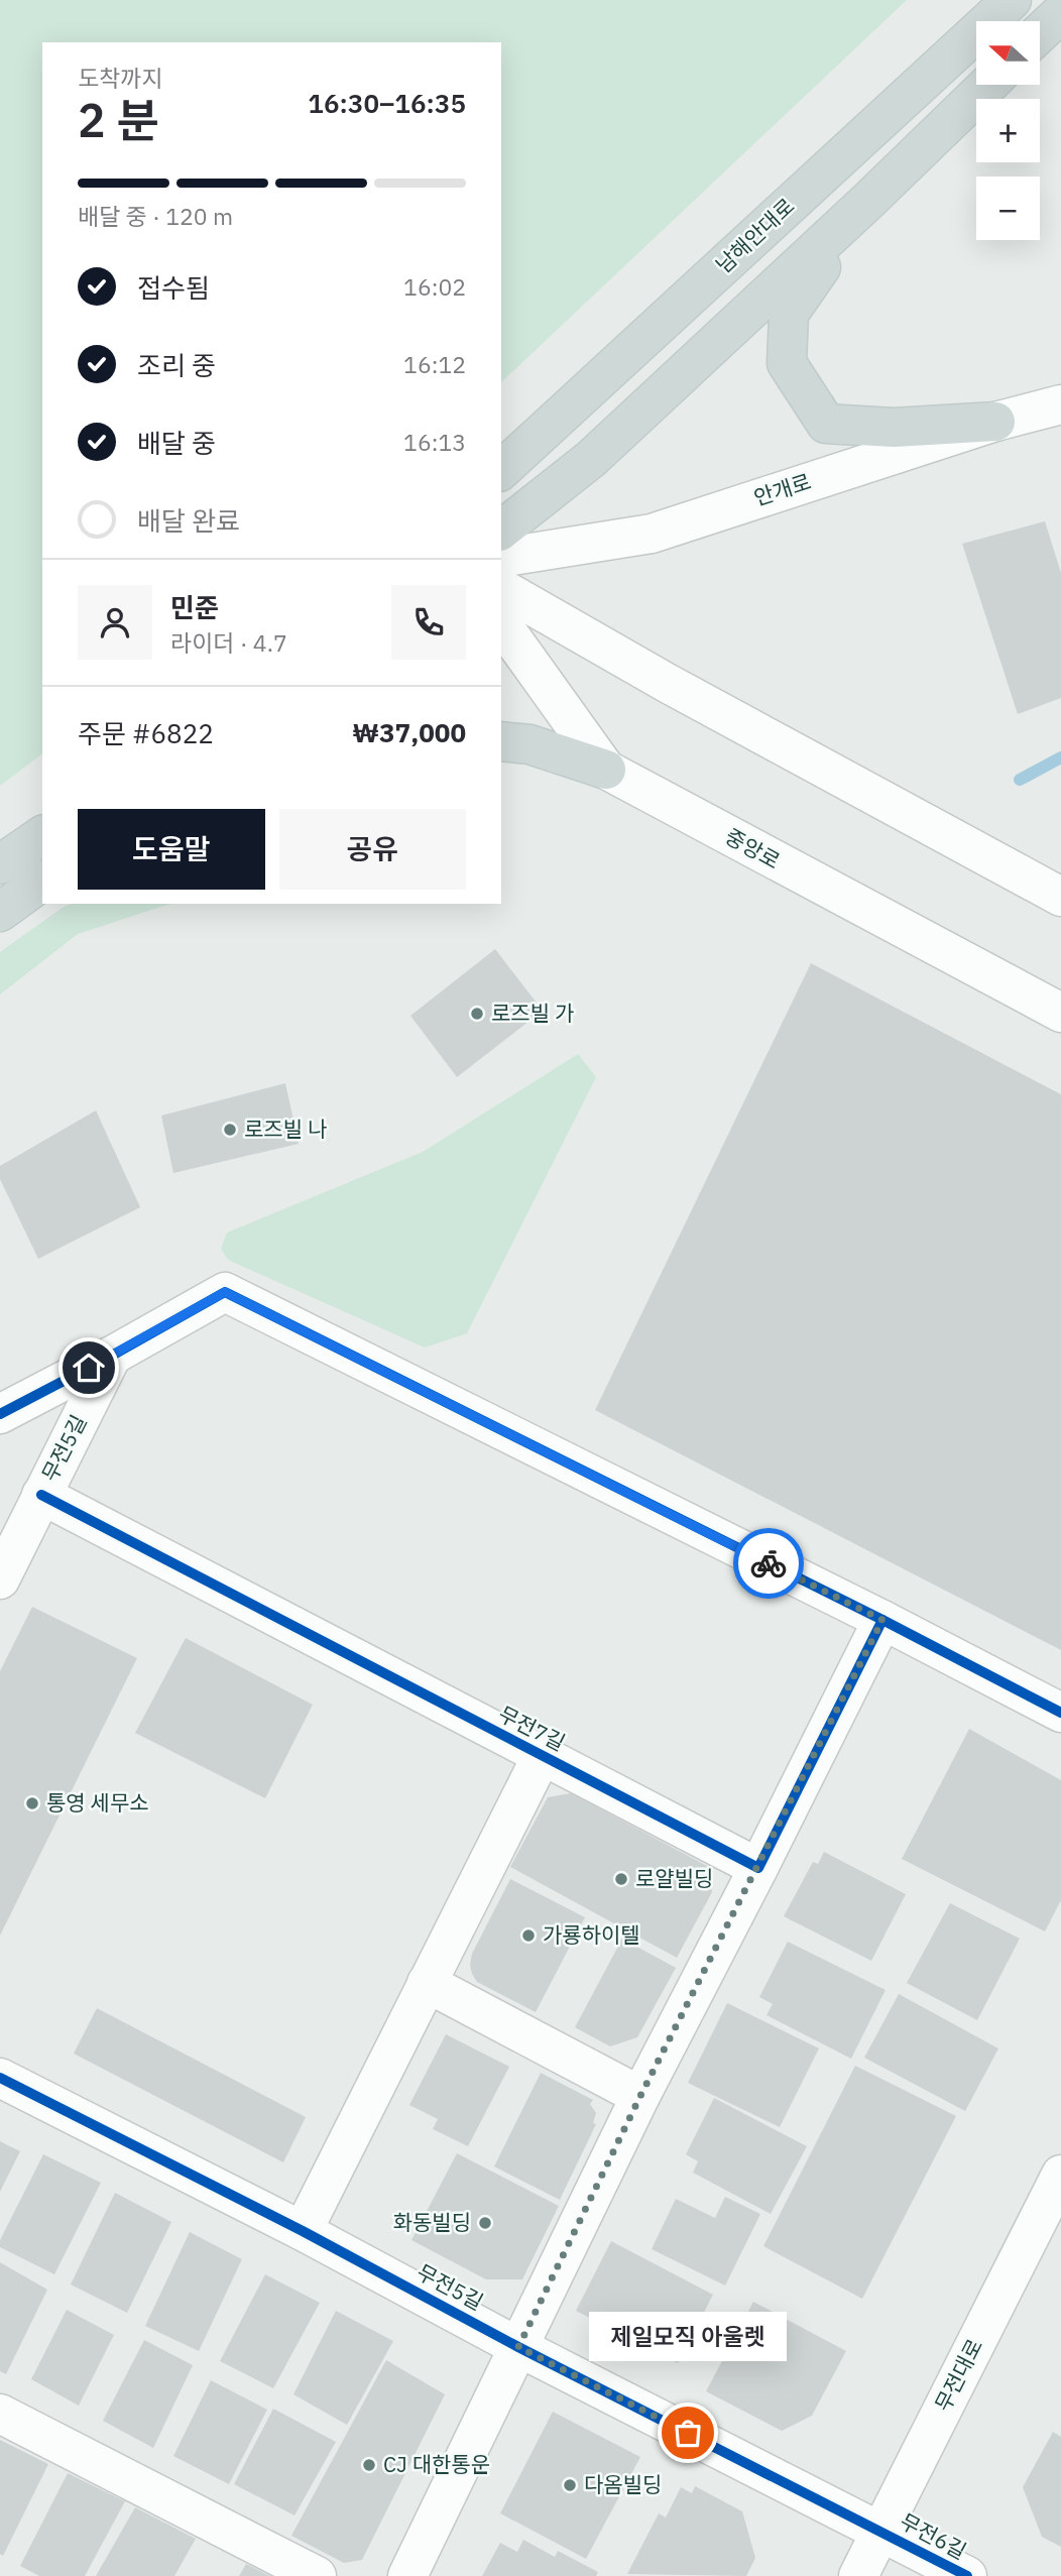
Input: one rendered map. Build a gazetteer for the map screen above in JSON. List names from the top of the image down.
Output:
{
  "streets": {
    "main road": ["남해안대로"],
    "street": [
      "안개로",
      "중앙로",
      "무전5길",
      "무전7길",
      "무전대로",
      "무전6길"
    ]
  },
  "crossings": [
    ["무전5길", "무전7길"],
    ["무전5길", "무전대로"],
    ["무전5길", "무전6길"],
    ["무전대로", "무전6길"]
  ],
  "places": [
    "로즈빌 가",
    "로즈빌 나",
    "통영 세무소",
    "로얄빌딩",
    "가룡하이텔",
    "화동빌딩",
    "제일모직 아울렛",
    "CJ 대한통운",
    "다옴빌딩"
  ],
  "north": "left",
  "page": {
    "map_buttons": ["+", "−"],
    "heading": ["2 분", "도착까지", "16:30–16:35"],
    "panel": [
      "민준",
      "라이더 · 4.7",
      "주문 #6822",
      "₩37,000"
    ],
    "bar": "배달 중 · 120 m",
    "list": [
      ["접수됨", "16:02"],
      ["조리 중", "16:12"],
      ["배달 중", "16:13"],
      "배달 완료"
    ],
    "buttons": ["도움말", "공유"],
    "bubble": "제일모직 아울렛"
  }
}
